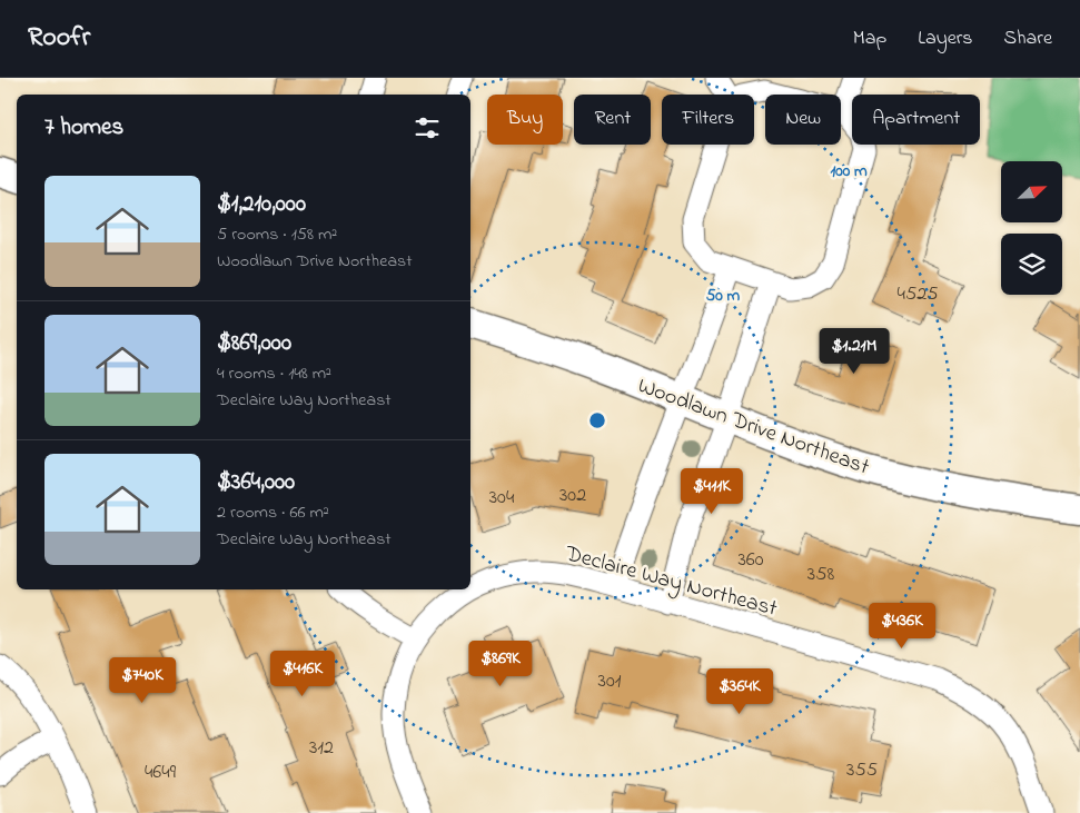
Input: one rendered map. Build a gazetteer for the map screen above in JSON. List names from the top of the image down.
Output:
{
  "streets": {
    "street": ["Woodlawn Drive Northeast", "Declaire Way Northeast"]
  },
  "house_numbers": [
    "4525",
    "302",
    "304",
    "360",
    "358",
    "301",
    "312",
    "355",
    "4649"
  ],
  "north": "top right",
  "page": {
    "header": "Roofr",
    "nav": ["Map", "Layers", "Share"],
    "chip": [
      "Buy",
      "Rent",
      "Filters",
      "New",
      "Apartment"
    ],
    "heading": "7 homes",
    "list": [
      {
        "name": "$1,210,000",
        "note": "5 rooms · 158 m² · Woodlawn Drive Northeast"
      },
      {
        "name": "$869,000",
        "note": "4 rooms · 148 m² · Declaire Way Northeast"
      },
      {
        "name": "$364,000",
        "note": "2 rooms · 66 m² · Declaire Way Northeast"
      }
    ],
    "price": [
      "$1.21M",
      "$411K",
      "$436K",
      "$869K",
      "$416K",
      "$740K",
      "$364K"
    ]
  },
  "rings": ["100 m", "50 m"]
}
